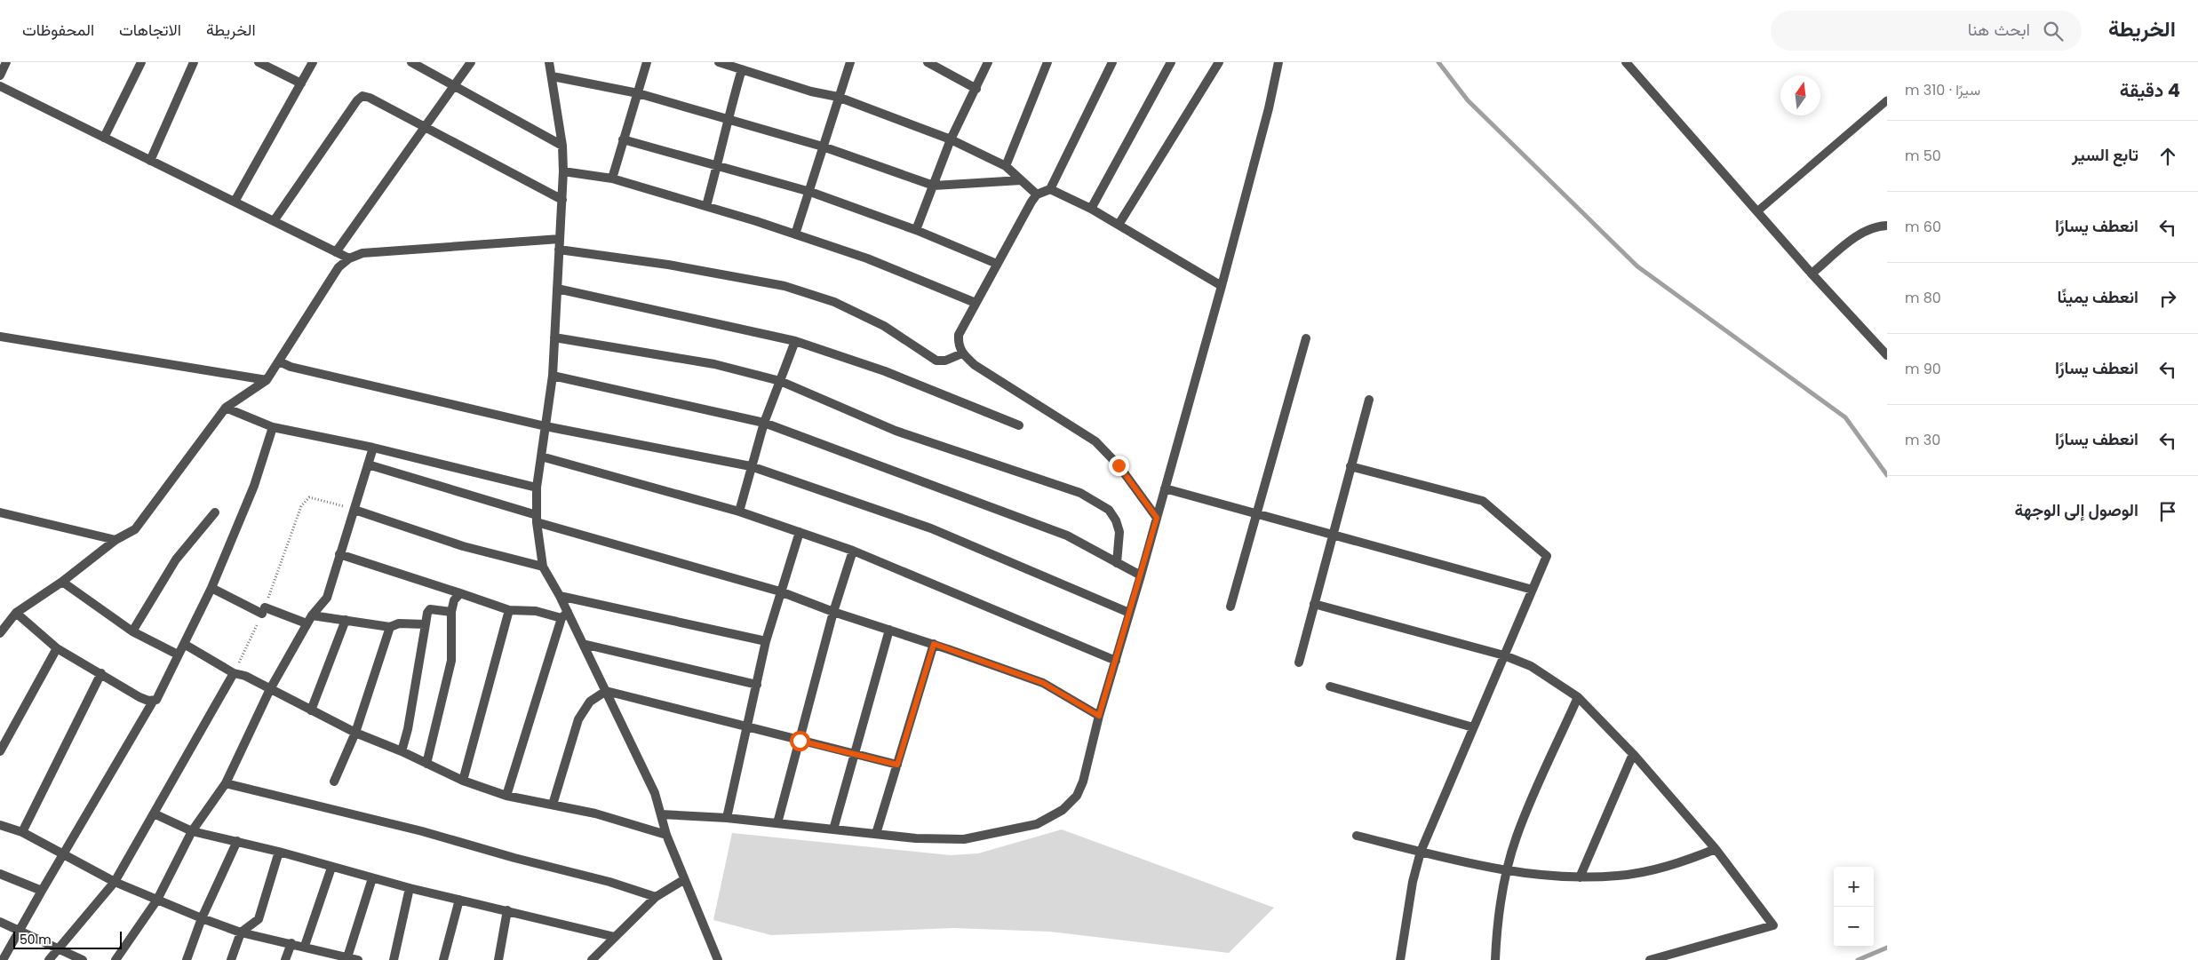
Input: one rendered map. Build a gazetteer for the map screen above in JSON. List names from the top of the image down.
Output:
{
  "scale_bar": "50 m",
  "north": "top",
  "page": {
    "header": "الخريطة",
    "search": "ابحث هنا",
    "nav": ["الخريطة", "الاتجاهات", "المحفوظات"],
    "heading": ["4 دقيقة", "سيرًا · 310 m"],
    "list": [
      ["تابع السير", "50 m"],
      ["انعطف يسارًا", "60 m"],
      ["انعطف يمينًا", "80 m"],
      ["انعطف يسارًا", "90 m"],
      ["انعطف يسارًا", "30 m"],
      "الوصول إلى الوجهة"
    ],
    "map_buttons": ["+", "−"],
    "scale": "50 m"
  }
}
